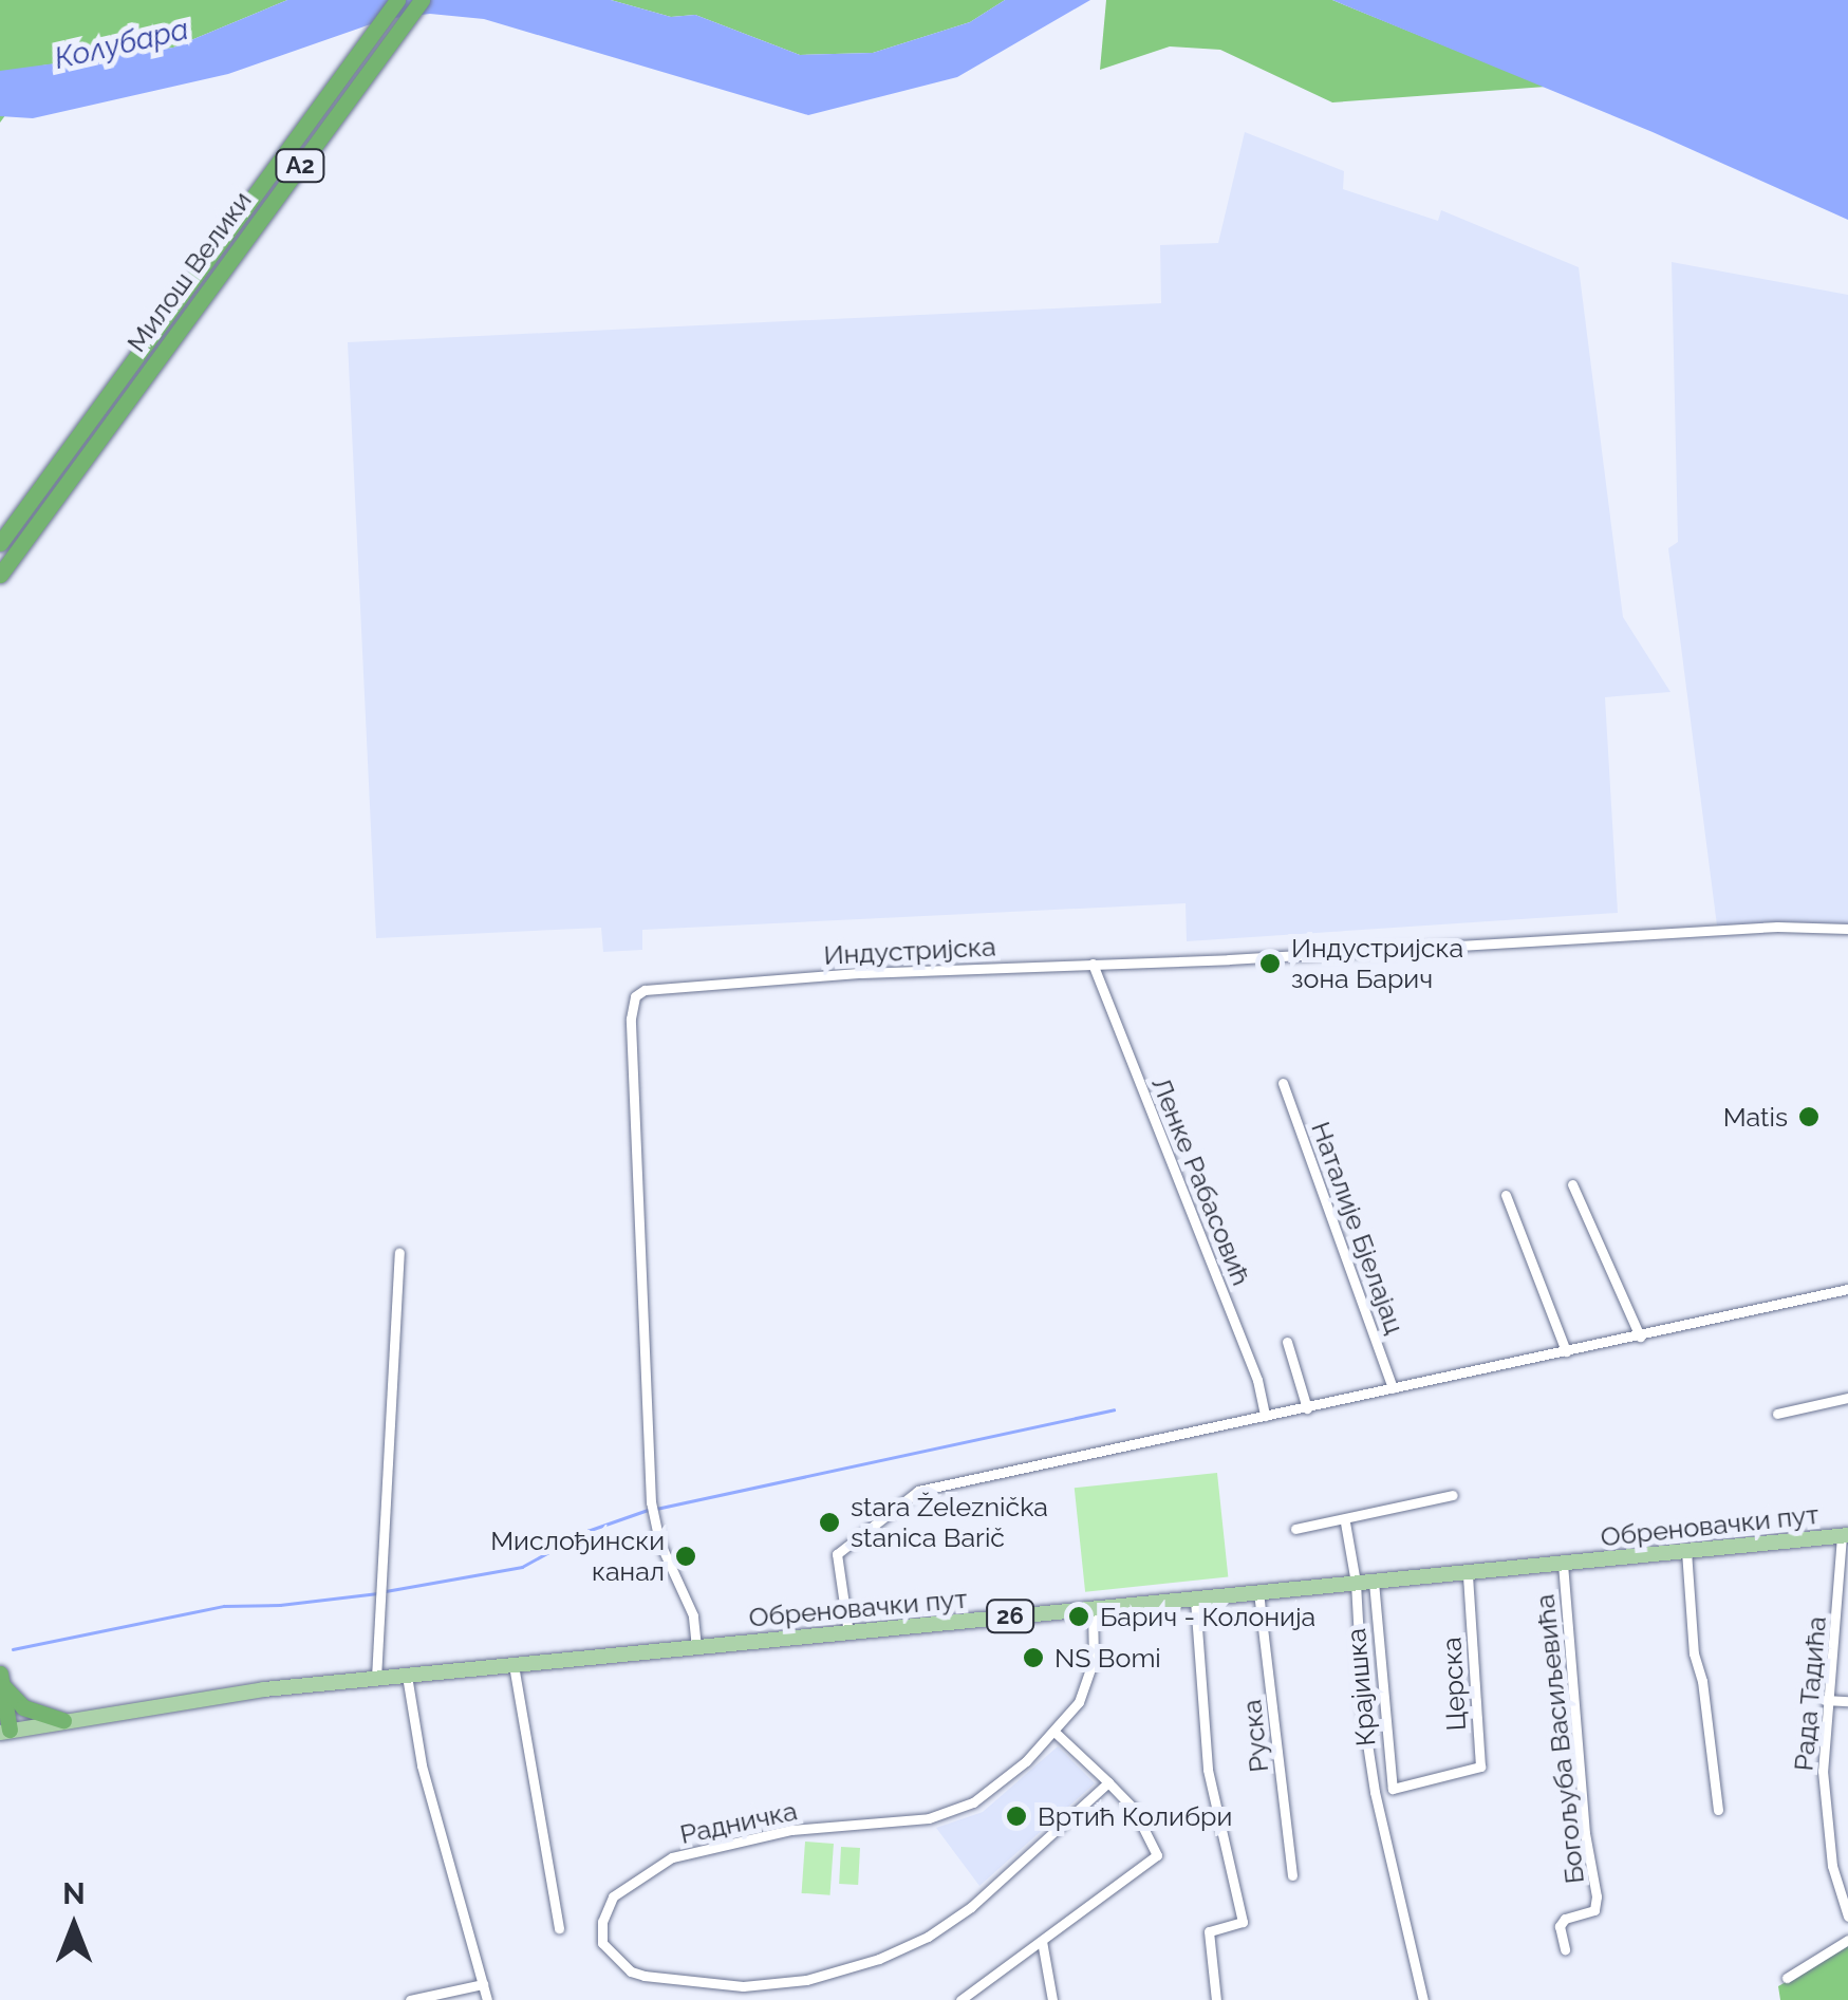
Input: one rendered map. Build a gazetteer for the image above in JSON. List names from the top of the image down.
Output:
{
  "streets": {
    "highway": ["A2", "Милош Велики"],
    "main road": ["Обреновачки пут", "26"],
    "street": [
      "Индустријска",
      "Ленке Рабасовић",
      "Наталије Бјелајац",
      "Церска",
      "Крајишка",
      "Рада Тадића",
      "Руска",
      "Богољуба Васиљевића",
      "Радничка"
    ]
  },
  "crossings": [
    ["Индустријска", "Ленке Рабасовић"],
    ["Индустријска", "Обреновачки пут"],
    ["Обреновачки пут", "Церска"],
    ["Обреновачки пут", "Крајишка"],
    ["Обреновачки пут", "Рада Тадића"],
    ["Обреновачки пут", "Руска"],
    ["Обреновачки пут", "Богољуба Васиљевића"],
    ["Обреновачки пут", "Радничка"],
    ["Церска", "Крајишка"]
  ],
  "water": ["Колубара"],
  "places": [
    "Индустријска зона Барич",
    "Matis",
    "stara Železnička stanica Barič",
    "Мислођински канал",
    "Барич - Колонија",
    "NS Bomi",
    "Вртић Колибри"
  ],
  "north": "top"
}
